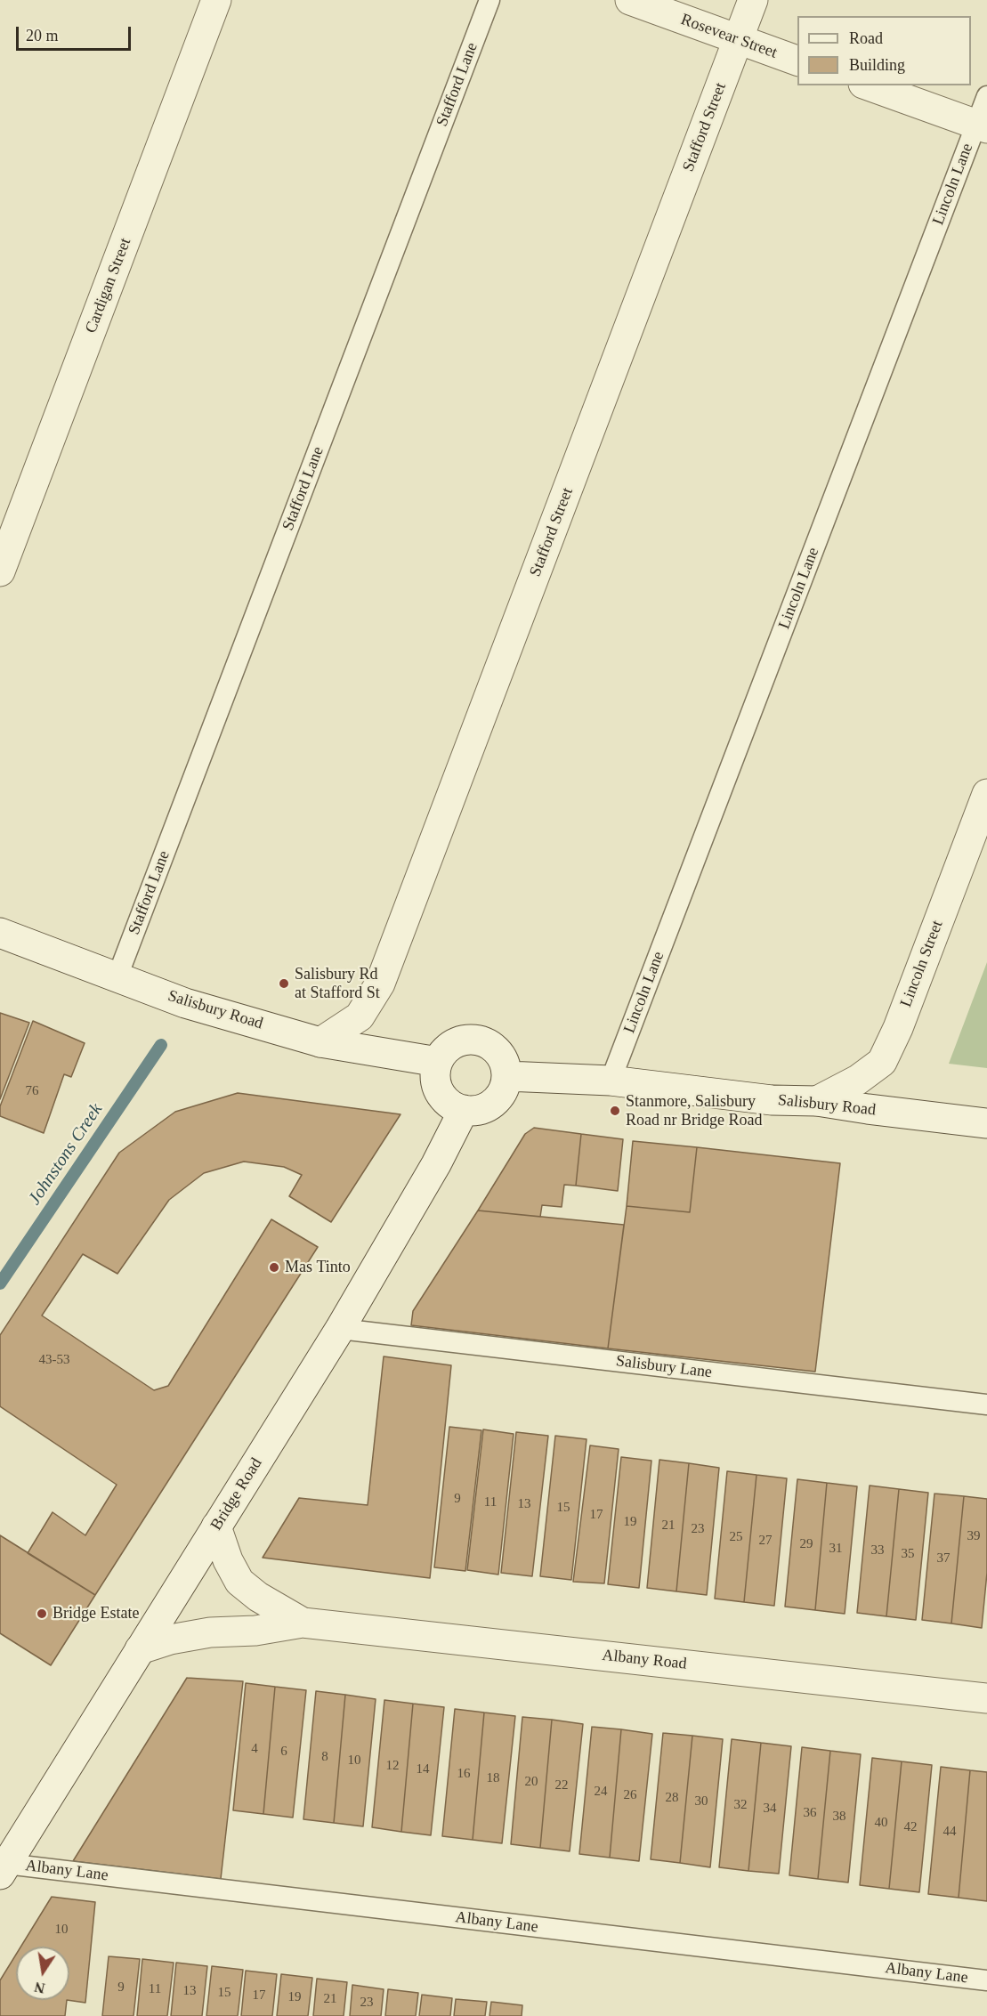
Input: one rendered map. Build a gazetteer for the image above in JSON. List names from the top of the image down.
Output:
{
  "streets": {
    "street": [
      "Rosevear Street",
      "Stafford Street",
      "Cardigan Street",
      "Lincoln Street",
      "Salisbury Road",
      "Bridge Road",
      "Albany Road"
    ],
    "lane": [
      "Stafford Lane",
      "Lincoln Lane",
      "Salisbury Lane",
      "Albany Lane"
    ]
  },
  "crossings": [
    ["Rosevear Street", "Stafford Street"],
    ["Stafford Lane", "Salisbury Road"],
    ["Stafford Street", "Salisbury Road"],
    ["Lincoln Lane", "Salisbury Road"],
    ["Lincoln Street", "Salisbury Road"],
    ["Salisbury Road", "Bridge Road"],
    ["Salisbury Lane", "Bridge Road"],
    ["Bridge Road", "Albany Road"],
    ["Bridge Road", "Albany Lane"]
  ],
  "water": ["Johnstons Creek"],
  "places": [
    "Salisbury Rd at Stafford St",
    "Stanmore, Salisbury Road nr Bridge Road",
    "Mas Tinto",
    "Bridge Estate"
  ],
  "house_numbers": [
    "76",
    "43-53",
    "9",
    "11",
    "13",
    "15",
    "17",
    "19",
    "21",
    "23",
    "39",
    "25",
    "27",
    "29",
    "31",
    "33",
    "35",
    "37",
    "4",
    "6",
    "8",
    "10",
    "12",
    "14",
    "16",
    "18",
    "20",
    "22",
    "24",
    "26",
    "28",
    "30",
    "32",
    "34",
    "36",
    "38",
    "40",
    "42",
    "44",
    "10",
    "9",
    "11",
    "13",
    "15",
    "17",
    "19",
    "21",
    "23"
  ],
  "legend": ["Road", "Building"],
  "scale_bar": "20 m",
  "north": "bottom"
}
